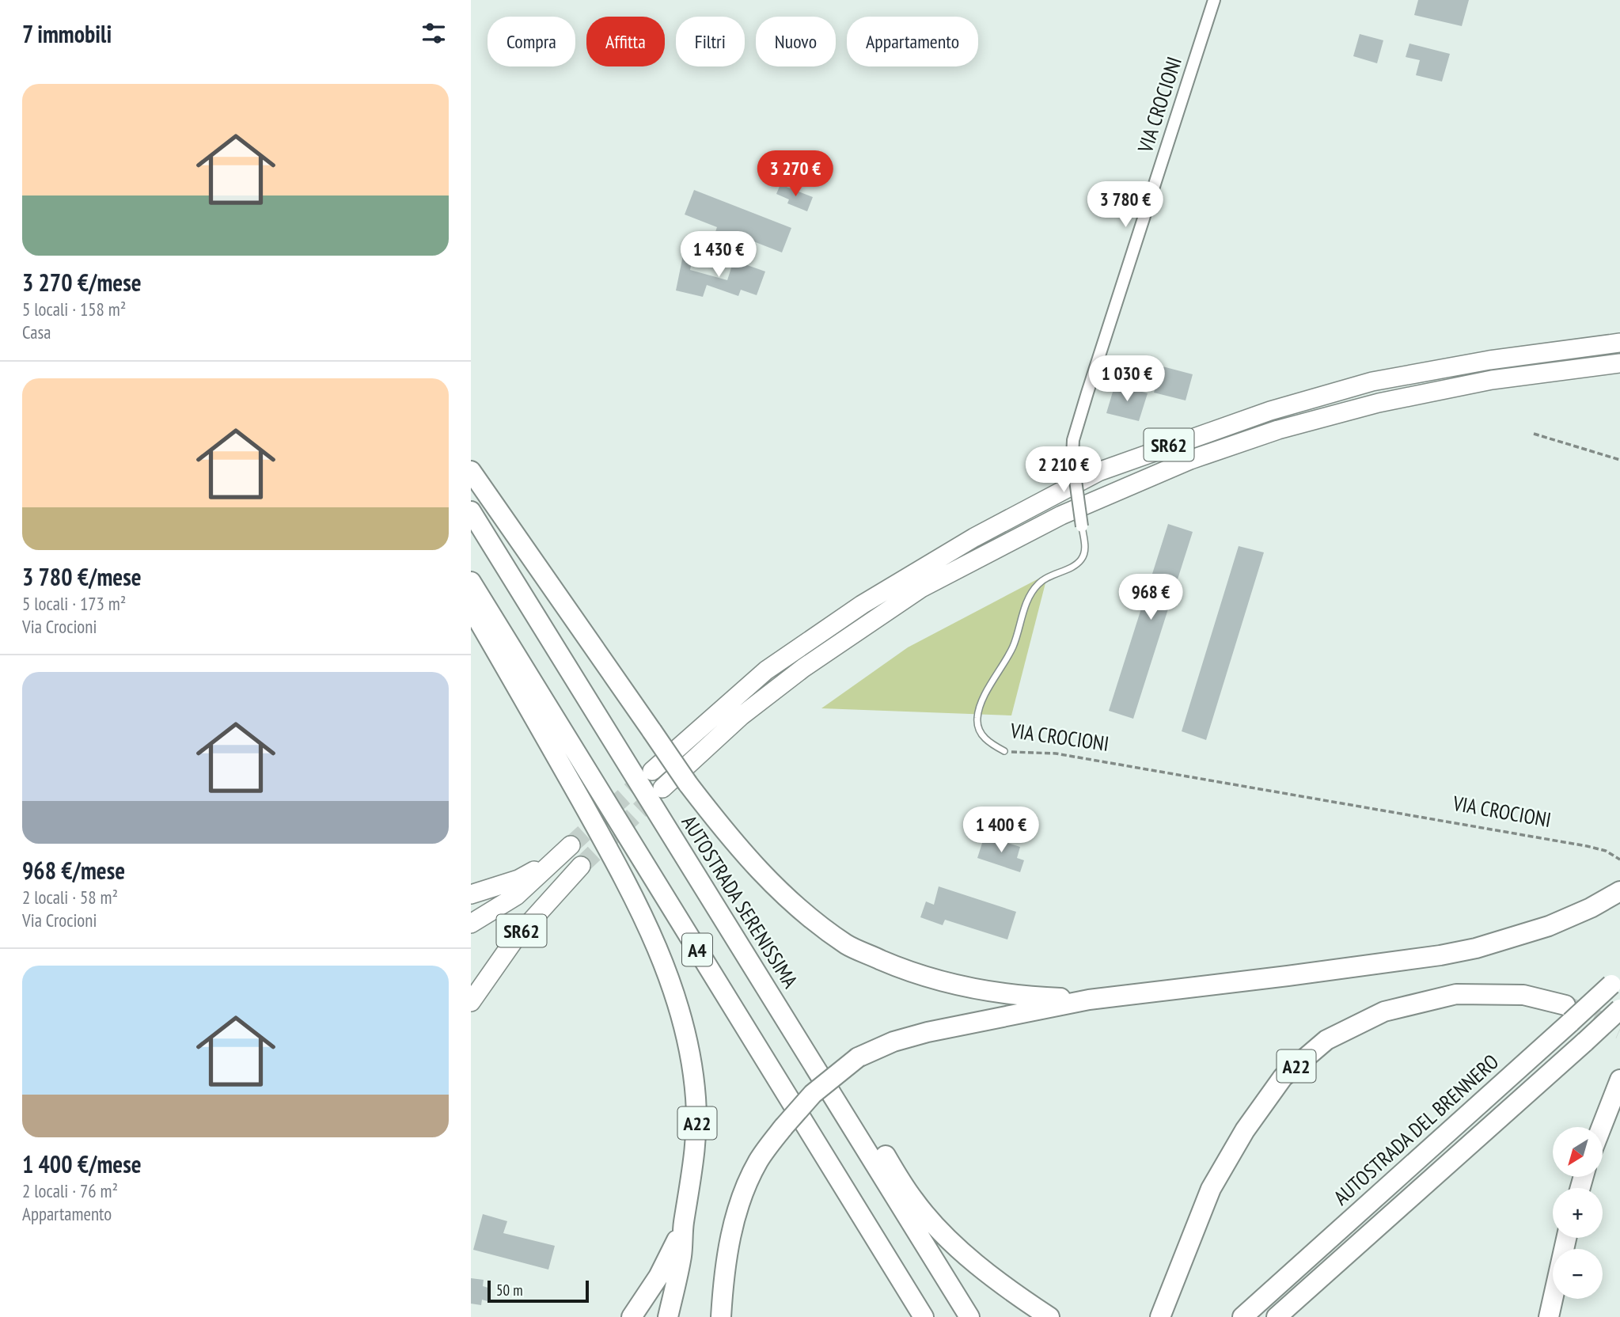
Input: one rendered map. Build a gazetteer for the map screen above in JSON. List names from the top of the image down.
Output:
{
  "streets": {
    "highway": [
      "SR62",
      "AUTOSTRADA SERENISSIMA",
      "A4",
      "A22",
      "AUTOSTRADA DEL BRENNERO"
    ],
    "street": ["VIA CROCIONI"]
  },
  "crossings": [
    ["A22", "AUTOSTRADA DEL BRENNERO"]
  ],
  "scale_bar": "50 m",
  "north": "bottom left",
  "page": {
    "heading": "7 immobili",
    "chip": [
      "Compra",
      "Affitta",
      "Filtri",
      "Nuovo",
      "Appartamento"
    ],
    "list": [
      {
        "name": "3 270 €/mese",
        "note": "5 locali · 158 m² · Casa"
      },
      {
        "name": "3 780 €/mese",
        "note": "5 locali · 173 m² · Via Crocioni"
      },
      {
        "name": "968 €/mese",
        "note": "2 locali · 58 m² · Via Crocioni"
      },
      {
        "name": "1 400 €/mese",
        "note": "2 locali · 76 m² · Appartamento"
      }
    ],
    "price": [
      "3 270 €",
      "3 780 €",
      "1 430 €",
      "1 030 €",
      "2 210 €",
      "968 €",
      "1 400 €"
    ],
    "map_buttons": ["+", "−"],
    "scale": "50 m"
  }
}
